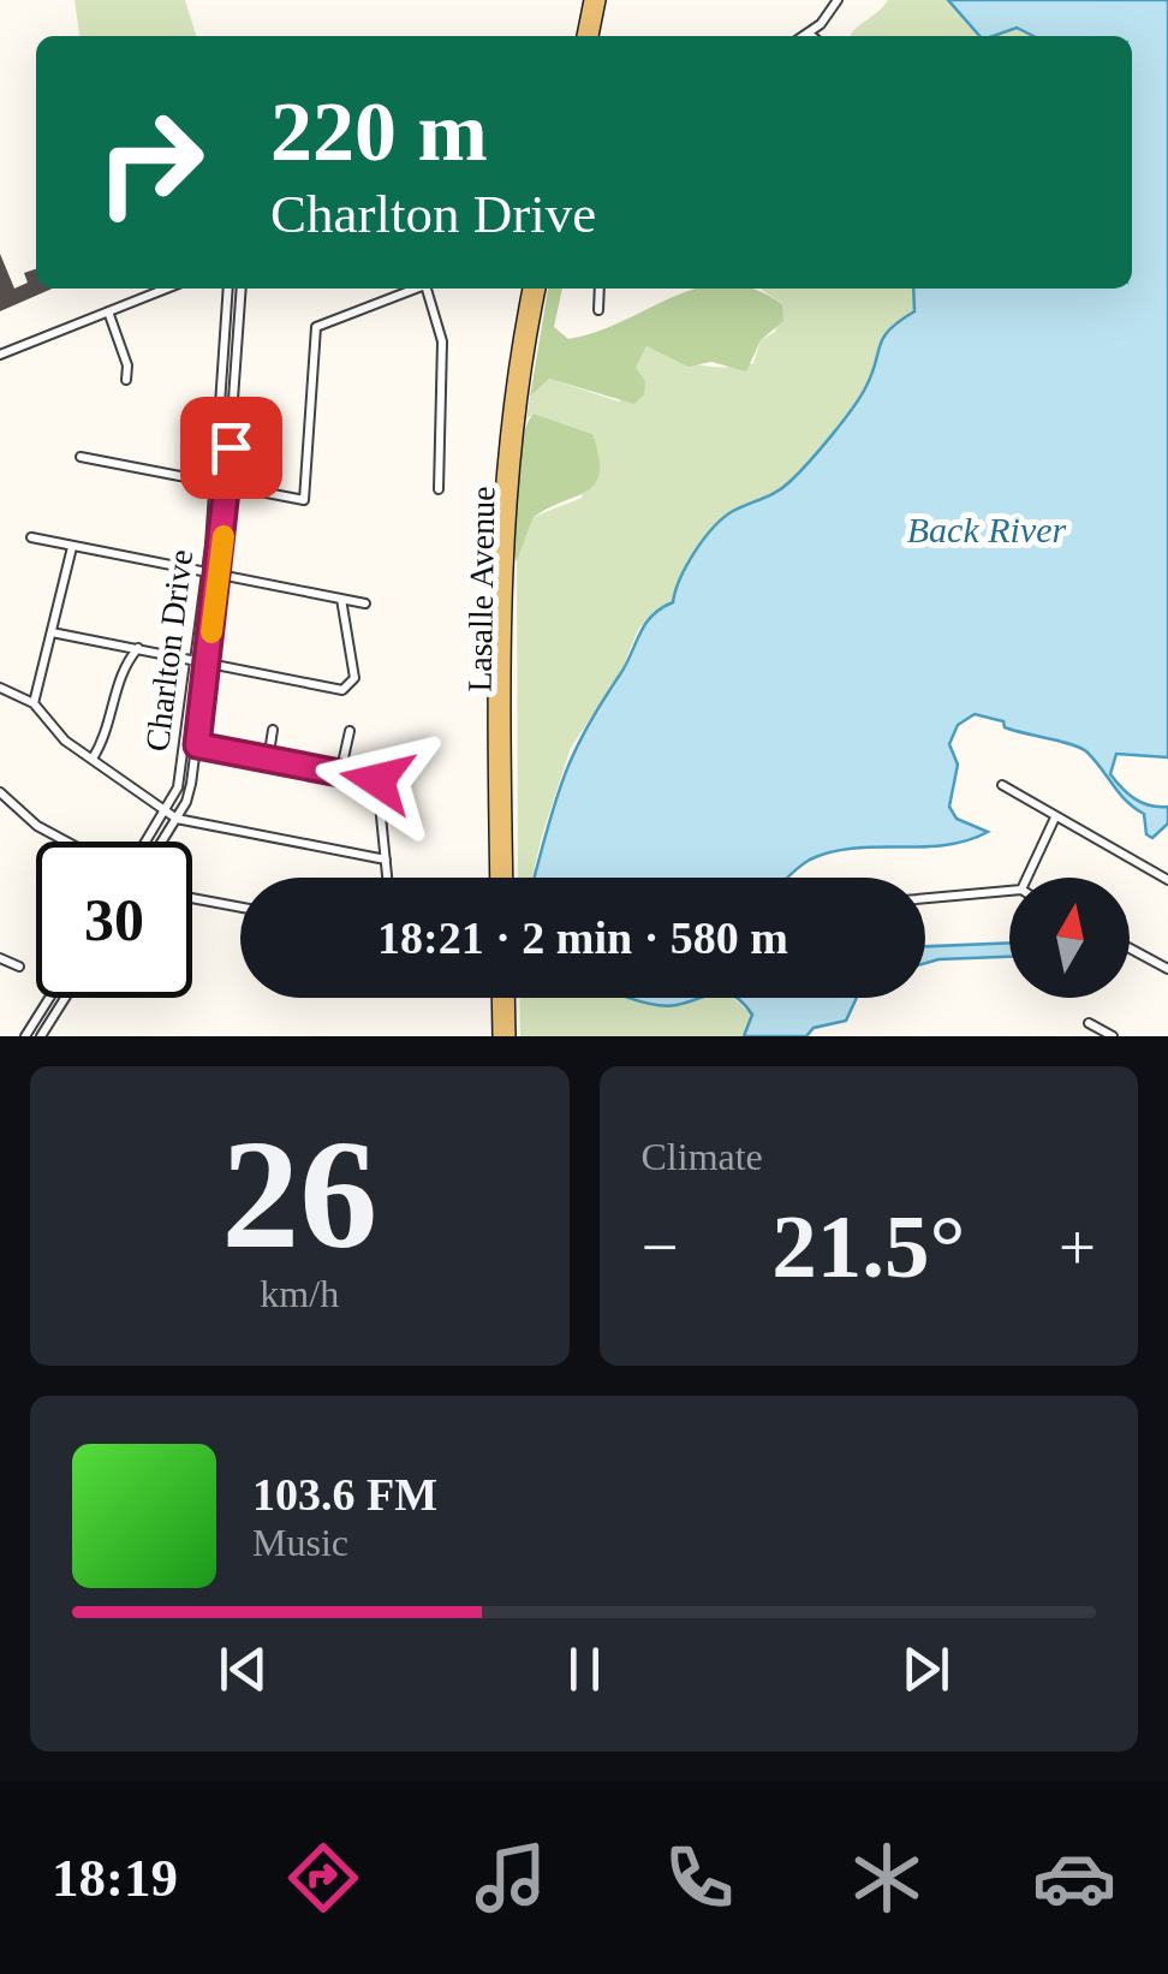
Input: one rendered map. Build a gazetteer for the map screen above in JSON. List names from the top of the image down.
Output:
{
  "streets": {
    "main road": ["Lasalle Avenue"],
    "street": ["Charlton Drive"]
  },
  "water": ["Back River"],
  "north": "top",
  "page": {
    "turn": ["220 m", "Charlton Drive"],
    "limit": "30",
    "trip": "18:21 · 2 min · 580 m",
    "tile": [
      ["26", "km/h"],
      "Climate"
    ],
    "heat": ["−", "21.5°", "+"],
    "song": ["103.6 FM", "Music"],
    "tabs": "18:19"
  }
}
